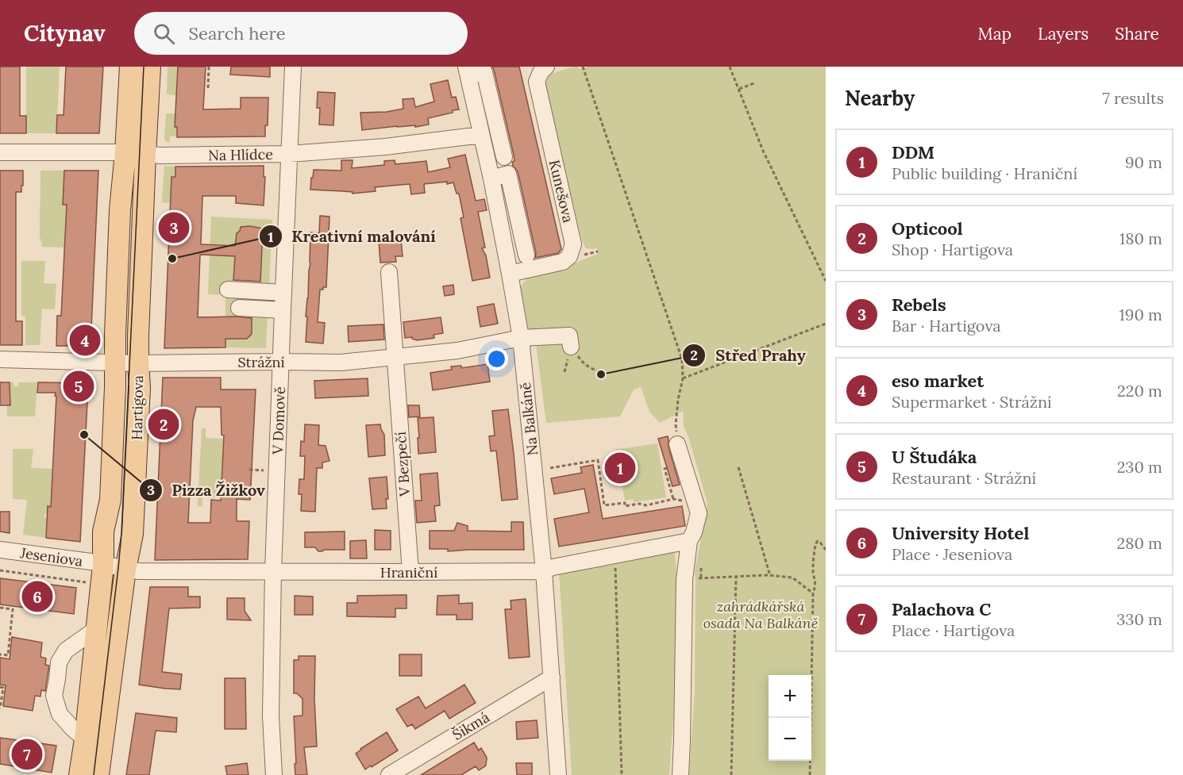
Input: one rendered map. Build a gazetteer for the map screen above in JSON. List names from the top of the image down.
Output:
{
  "streets": {
    "main road": ["Hartigova"],
    "street": [
      "Na Hlídce",
      "Kunešova",
      "Strážní",
      "Na Balkáně",
      "V Domově",
      "V Bezpečí",
      "Jeseniova",
      "Hraniční",
      "Šikmá"
    ]
  },
  "crossings": [
    ["Na Hlídce", "Hartigova"],
    ["Na Hlídce", "Na Balkáně"],
    ["Na Hlídce", "V Domově"],
    ["Kunešova", "Na Balkáně"],
    ["Strážní", "Hartigova"],
    ["Strážní", "Na Balkáně"],
    ["Strážní", "V Domově"],
    ["Strážní", "V Bezpečí"],
    ["Hartigova", "Jeseniova"],
    ["Hartigova", "Hraniční"],
    ["Na Balkáně", "Hraniční"],
    ["Na Balkáně", "Šikmá"],
    ["V Domově", "Hraniční"],
    ["V Bezpečí", "Hraniční"],
    ["Jeseniova", "Hraniční"]
  ],
  "parks": ["zahrádkářská osada Na Balkáně"],
  "places": ["Kreativní malování", "Střed Prahy", "Pizza Žižkov"],
  "page": {
    "header": "Citynav",
    "search": "Search here",
    "nav": ["Map", "Layers", "Share"],
    "heading": ["Nearby", "7 results"],
    "list": [
      {
        "mark": "1",
        "name": "DDM",
        "note": "Public building · Hraniční",
        "value": "90 m"
      },
      {
        "mark": "2",
        "name": "Opticool",
        "note": "Shop · Hartigova",
        "value": "180 m"
      },
      {
        "mark": "3",
        "name": "Rebels",
        "note": "Bar · Hartigova",
        "value": "190 m"
      },
      {
        "mark": "4",
        "name": "eso market",
        "note": "Supermarket · Strážní",
        "value": "220 m"
      },
      {
        "mark": "5",
        "name": "U Študáka",
        "note": "Restaurant · Strážní",
        "value": "230 m"
      },
      {
        "mark": "6",
        "name": "University Hotel",
        "note": "Place · Jeseniova",
        "value": "280 m"
      },
      {
        "mark": "7",
        "name": "Palachova C",
        "note": "Place · Hartigova",
        "value": "330 m"
      }
    ],
    "pins": [
      "3",
      "4",
      "5",
      "2",
      "1",
      "6",
      "7"
    ],
    "map_buttons": ["+", "−"]
  }
}
